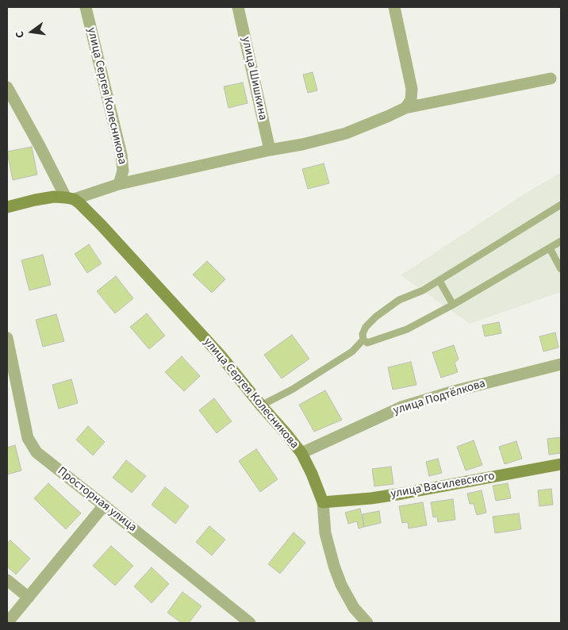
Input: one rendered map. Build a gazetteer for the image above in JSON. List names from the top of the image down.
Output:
{
  "streets": {
    "street": [
      "улица Шишкина",
      "улица Сергея Колесникова",
      "улица Подтёлкова",
      "улица Василевского",
      "Просторная улица"
    ]
  },
  "crossings": [
    ["улица Сергея Колесникова", "улица Подтёлкова"],
    ["улица Сергея Колесникова", "улица Василевского"]
  ],
  "north": "left"
}
